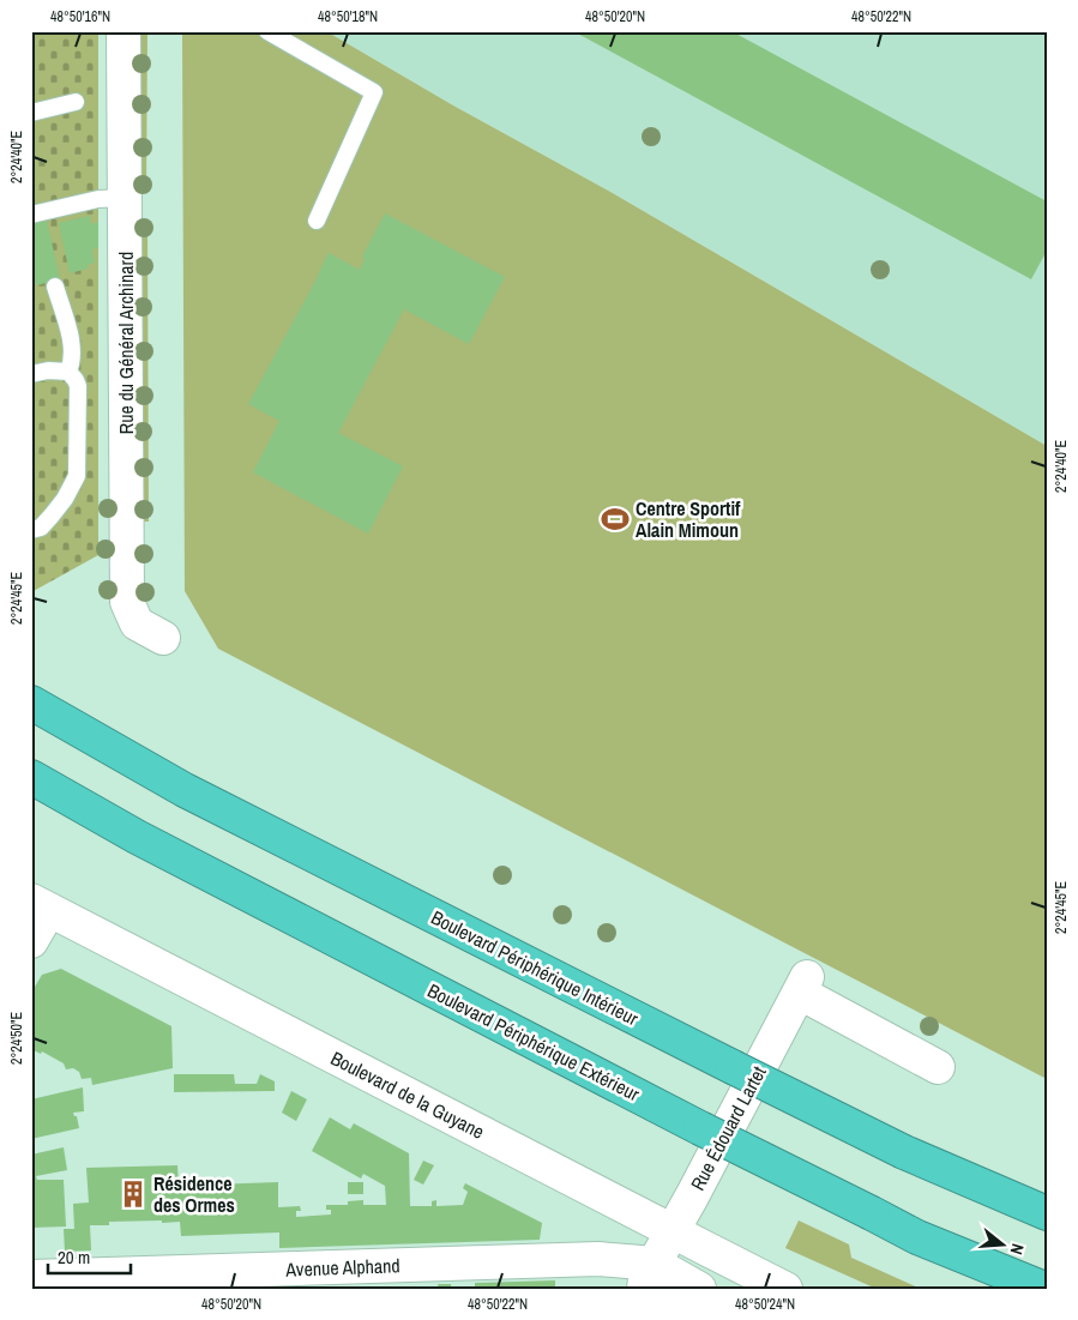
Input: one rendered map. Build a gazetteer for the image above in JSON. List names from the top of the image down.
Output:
{
  "streets": {
    "highway": ["Boulevard Périphérique Intérieur", "Boulevard Périphérique Extérieur"],
    "street": [
      "Rue du Général Archinard",
      "Boulevard de la Guyane",
      "Rue Édouard Lartet",
      "Avenue Alphand"
    ]
  },
  "crossings": [
    ["Boulevard de la Guyane", "Rue Édouard Lartet"],
    ["Rue Édouard Lartet", "Avenue Alphand"]
  ],
  "places": {
    "sports": ["Centre Sportif Alain Mimoun"],
    "building": ["Résidence des Ormes"]
  },
  "scale_bar": "20 m",
  "north": "right",
  "coordinates": [
    "48°50'16\"N",
    "48°50'18\"N",
    "48°50'20\"N",
    "48°50'22\"N",
    "2°24'40\"E",
    "2°24'45\"E",
    "2°24'50\"E",
    "48°50'24\"N"
  ]
}
